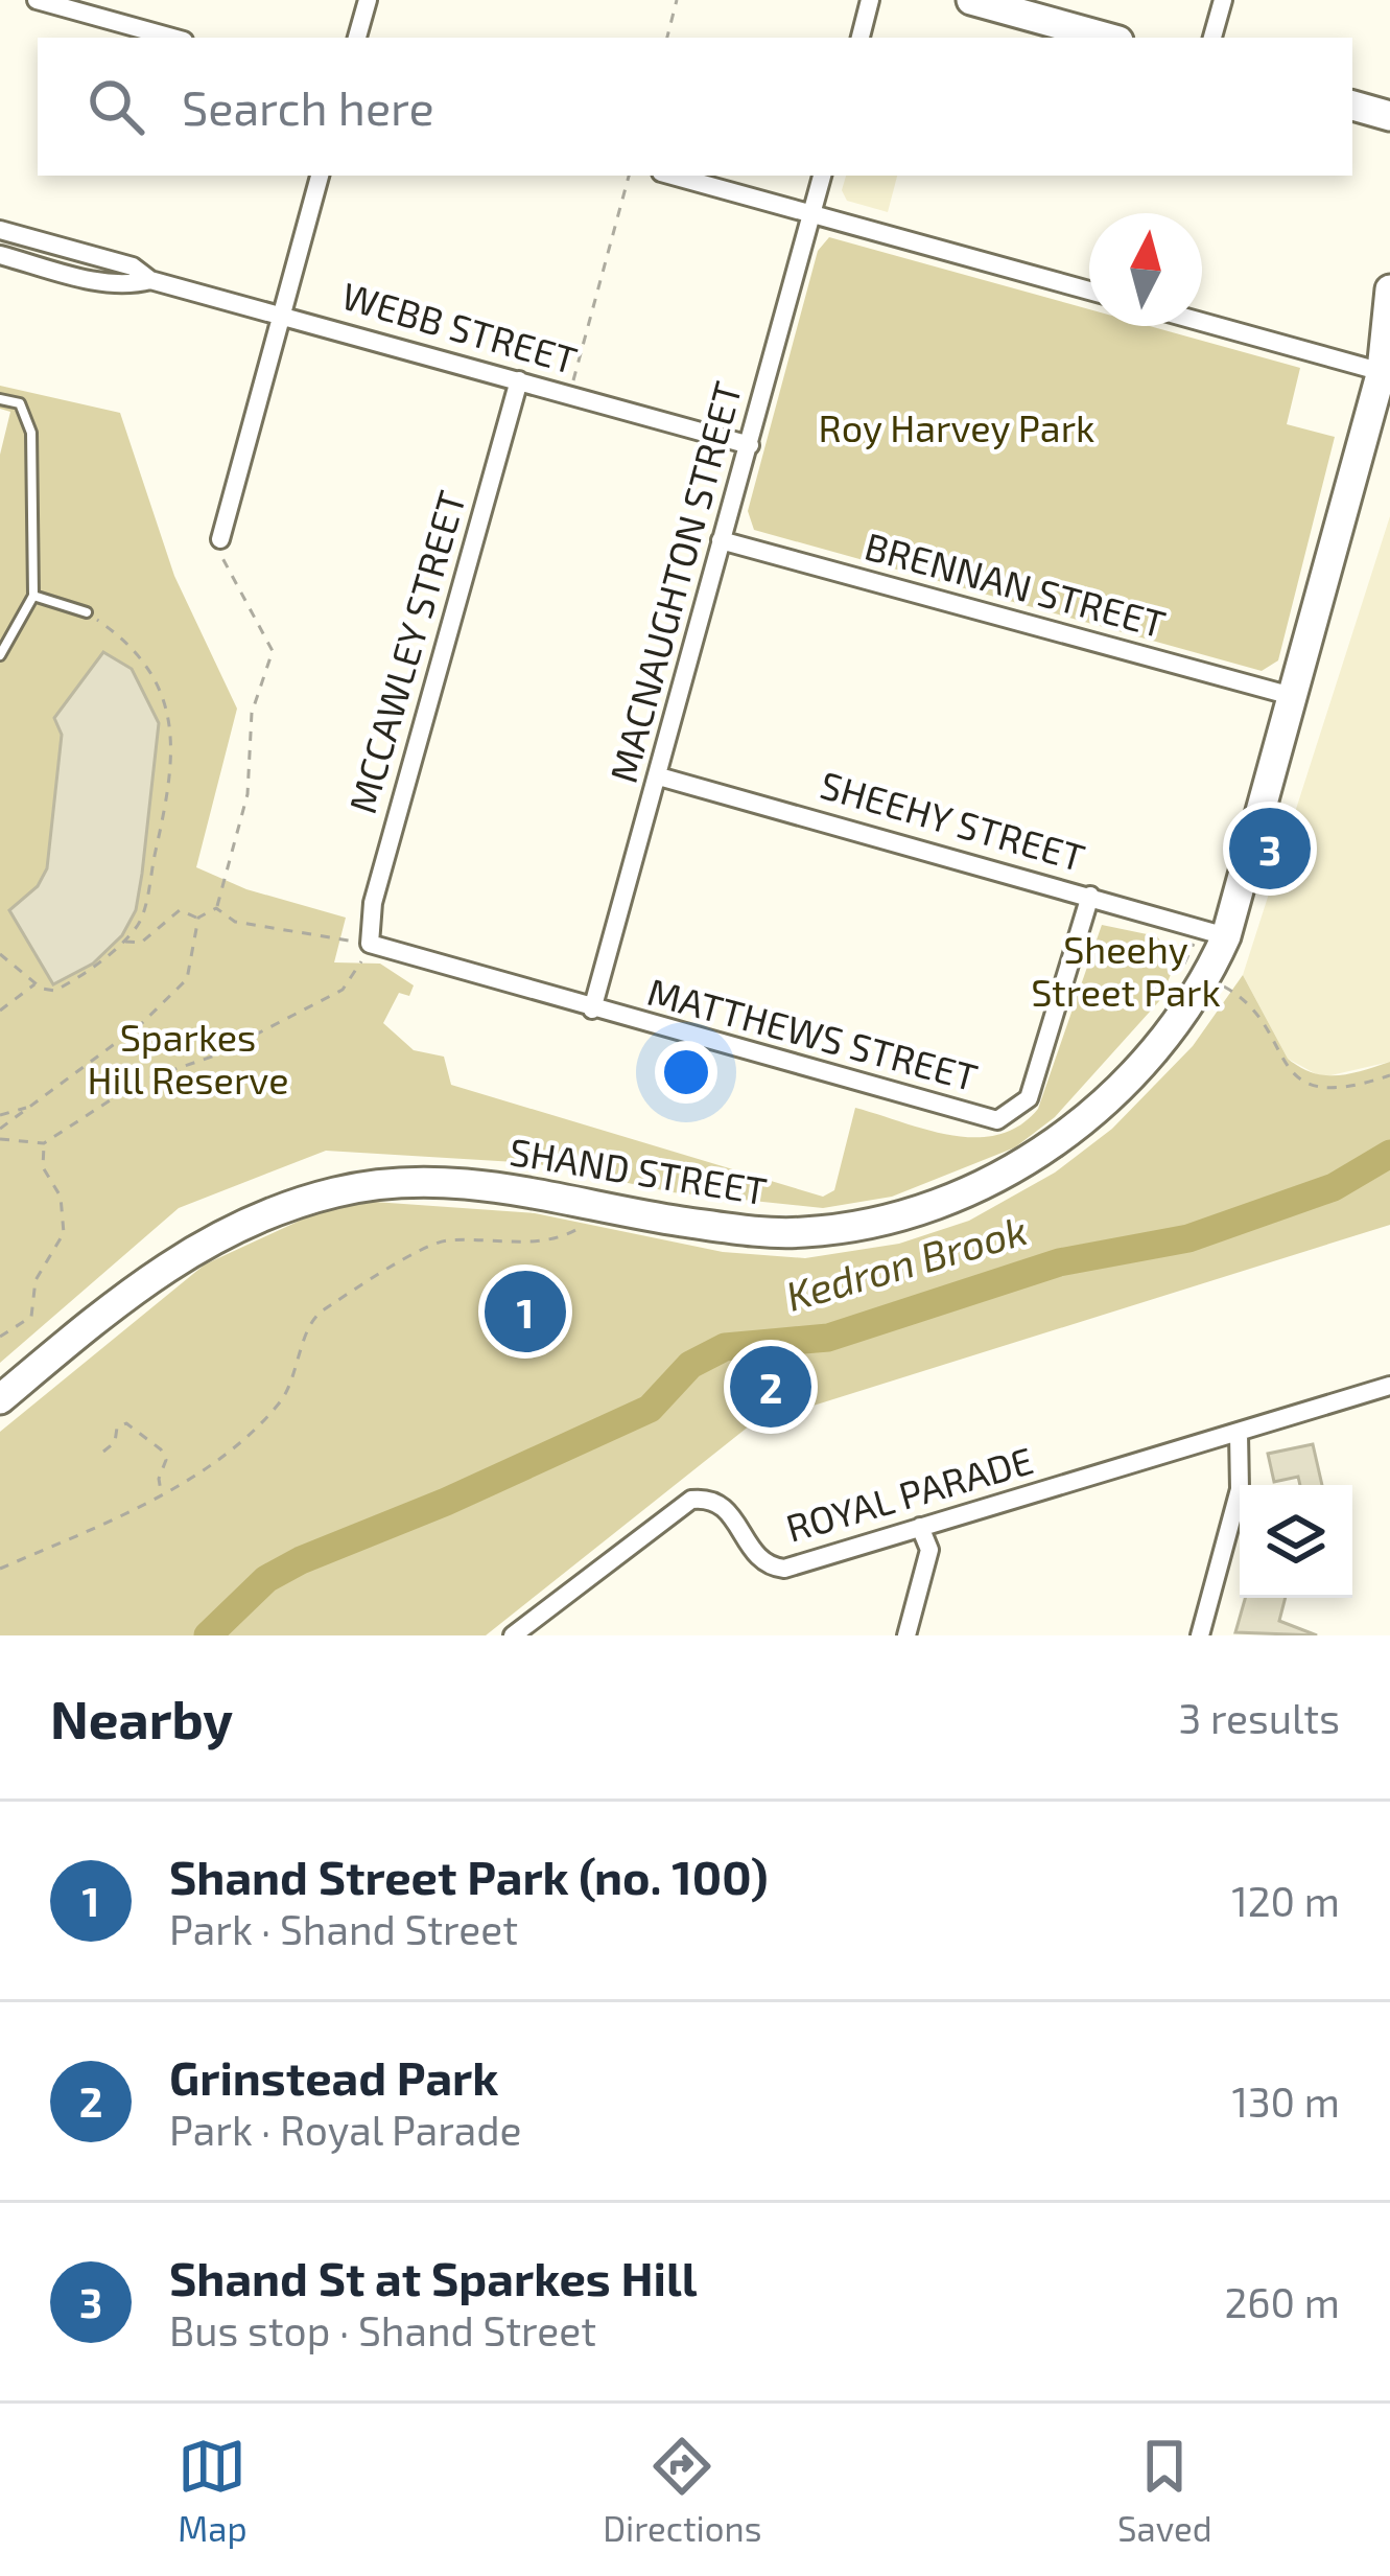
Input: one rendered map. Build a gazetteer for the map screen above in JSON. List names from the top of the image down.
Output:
{
  "streets": {
    "main road": ["SHAND STREET"],
    "street": [
      "WEBB STREET",
      "MACNAUGHTON STREET",
      "BRENNAN STREET",
      "MCCAWLEY STREET",
      "SHEEHY STREET",
      "MATTHEWS STREET",
      "ROYAL PARADE"
    ]
  },
  "crossings": [
    ["WEBB STREET", "MACNAUGHTON STREET"],
    ["WEBB STREET", "MCCAWLEY STREET"],
    ["MACNAUGHTON STREET", "BRENNAN STREET"],
    ["MACNAUGHTON STREET", "SHEEHY STREET"],
    ["MACNAUGHTON STREET", "MATTHEWS STREET"],
    ["BRENNAN STREET", "SHAND STREET"],
    ["MCCAWLEY STREET", "MATTHEWS STREET"],
    ["SHEEHY STREET", "MATTHEWS STREET"],
    ["SHEEHY STREET", "SHAND STREET"]
  ],
  "water": ["Kedron Brook"],
  "parks": ["Roy Harvey Park", "Sheehy Street Park", "Sparkes Hill Reserve"],
  "north": "top",
  "page": {
    "search": "Search here",
    "pins": ["3", "1", "2"],
    "heading": ["Nearby", "3 results"],
    "list": [
      {
        "mark": "1",
        "name": "Shand Street Park (no. 100)",
        "note": "Park · Shand Street",
        "value": "120 m"
      },
      {
        "mark": "2",
        "name": "Grinstead Park",
        "note": "Park · Royal Parade",
        "value": "130 m"
      },
      {
        "mark": "3",
        "name": "Shand St at Sparkes Hill",
        "note": "Bus stop · Shand Street",
        "value": "260 m"
      }
    ],
    "nav": ["Map", "Directions", "Saved"]
  }
}
